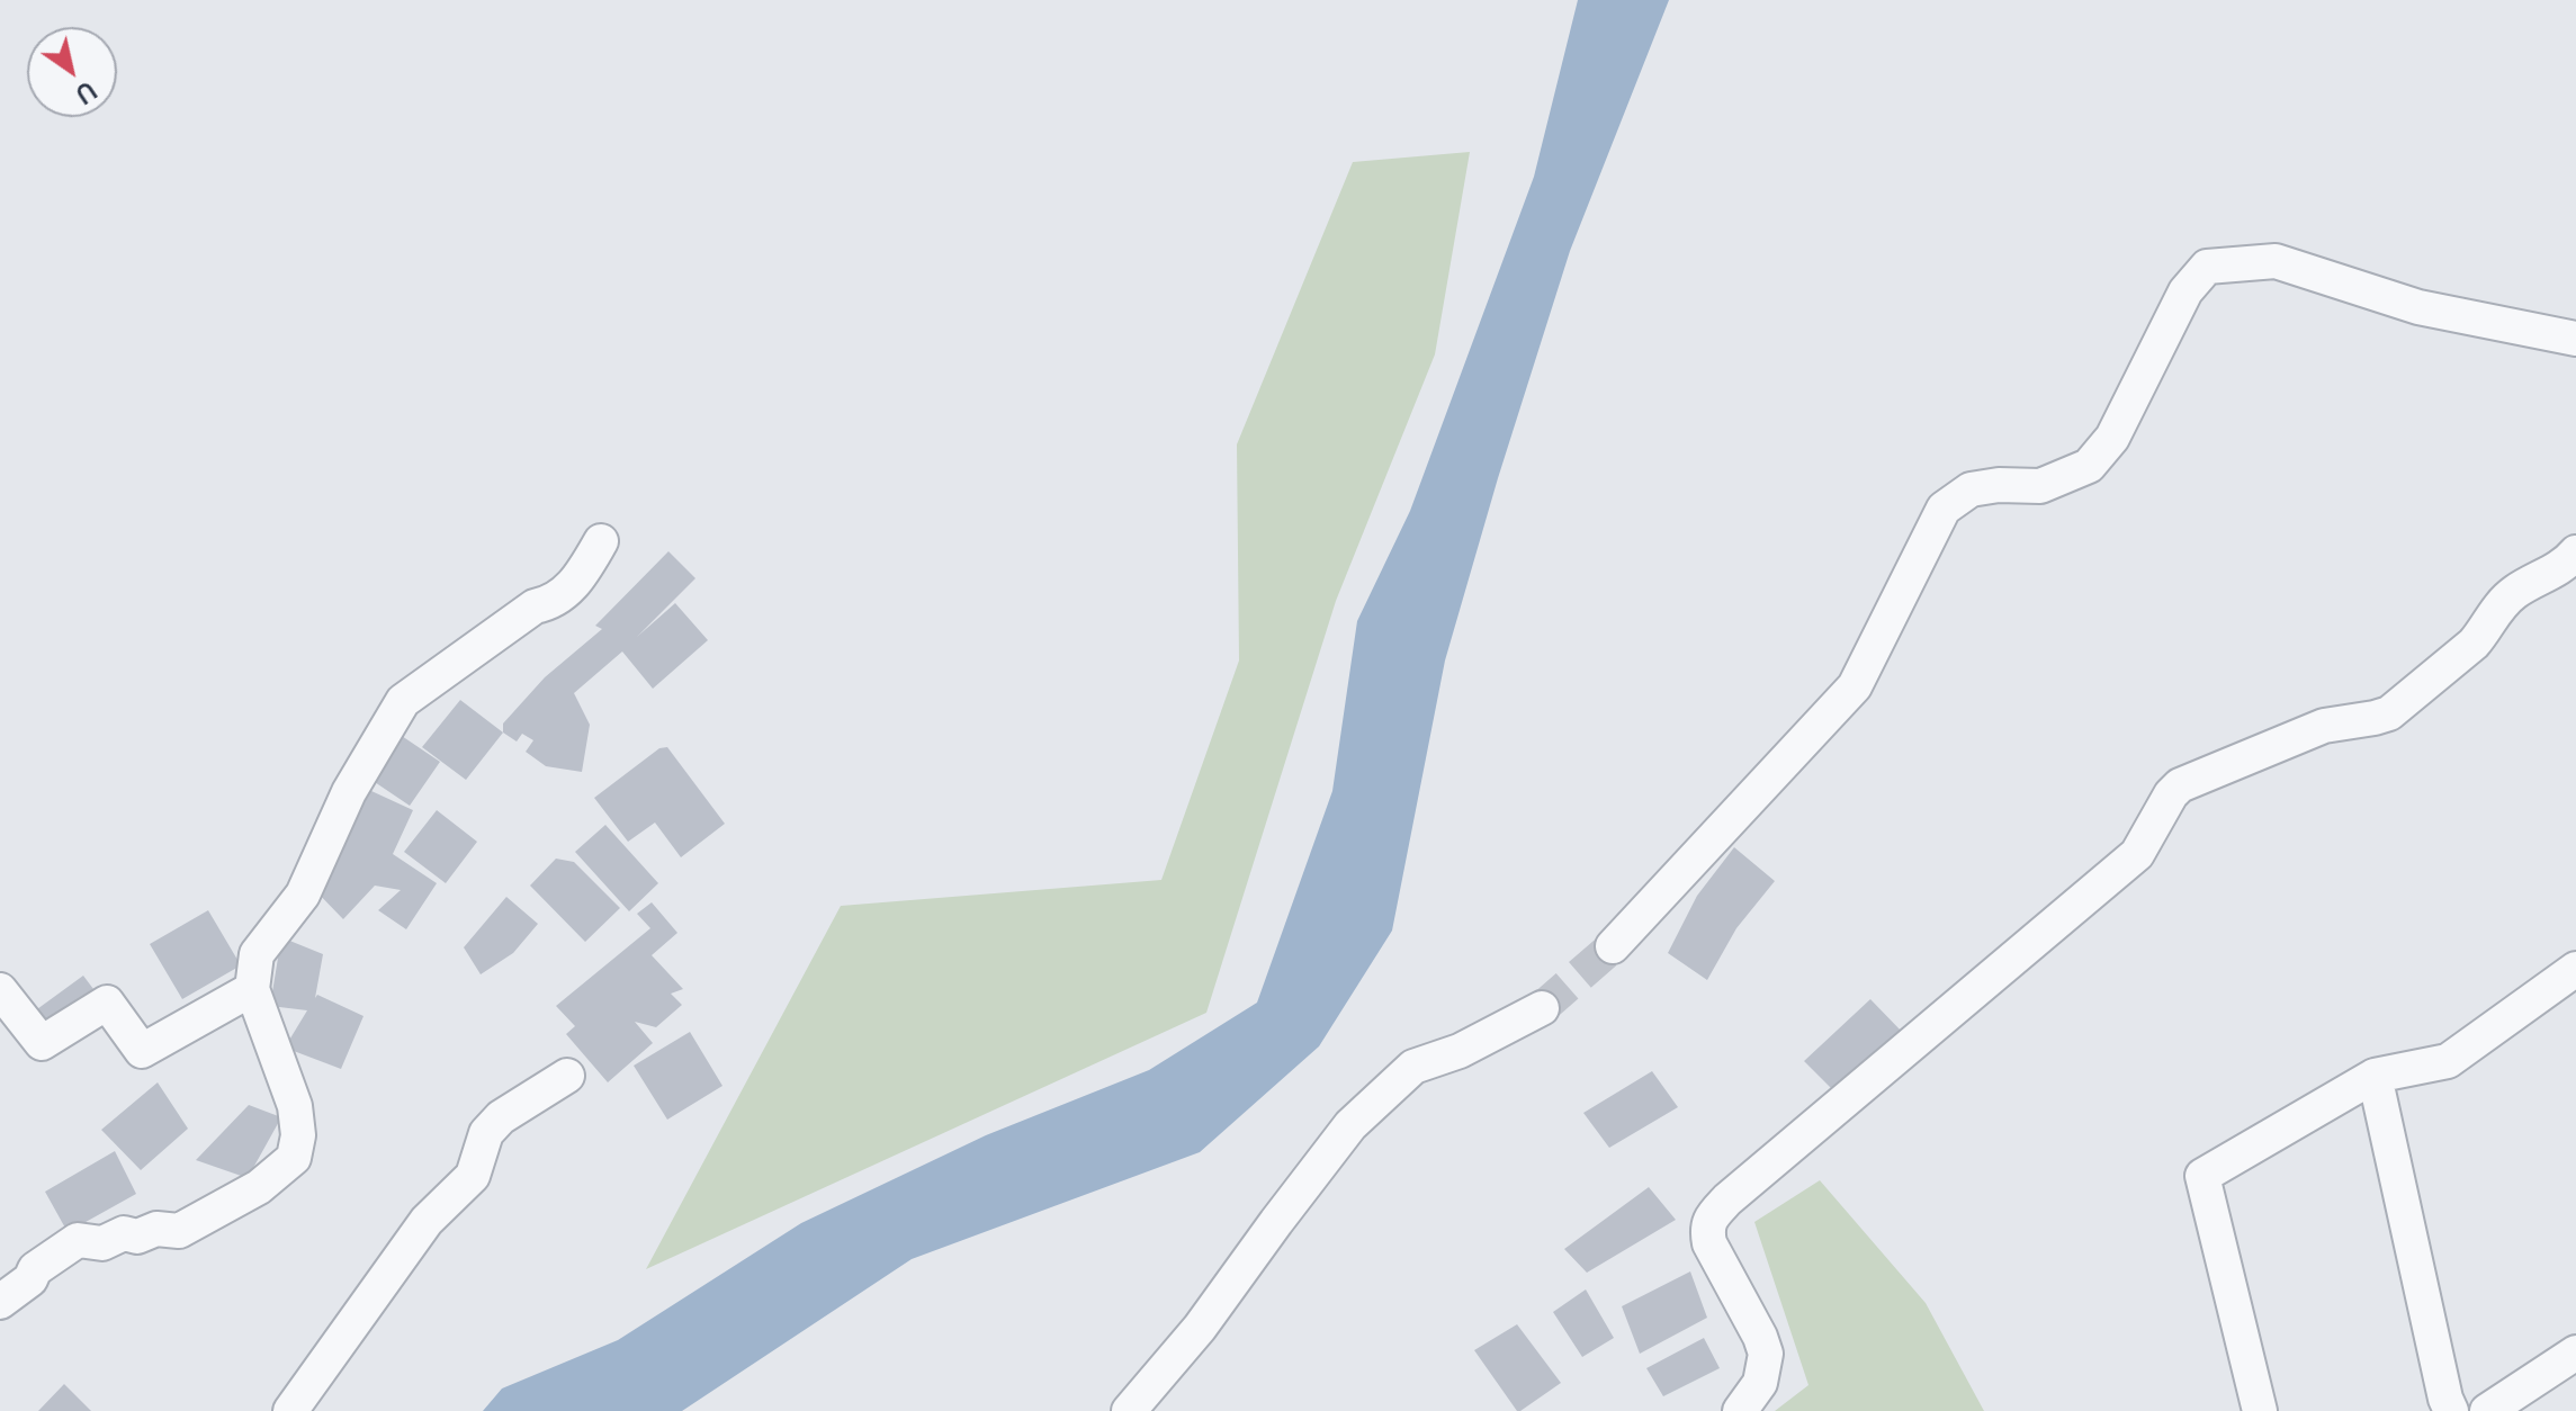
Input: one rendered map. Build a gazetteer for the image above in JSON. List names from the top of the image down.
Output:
{
  "north": "bottom right"
}
